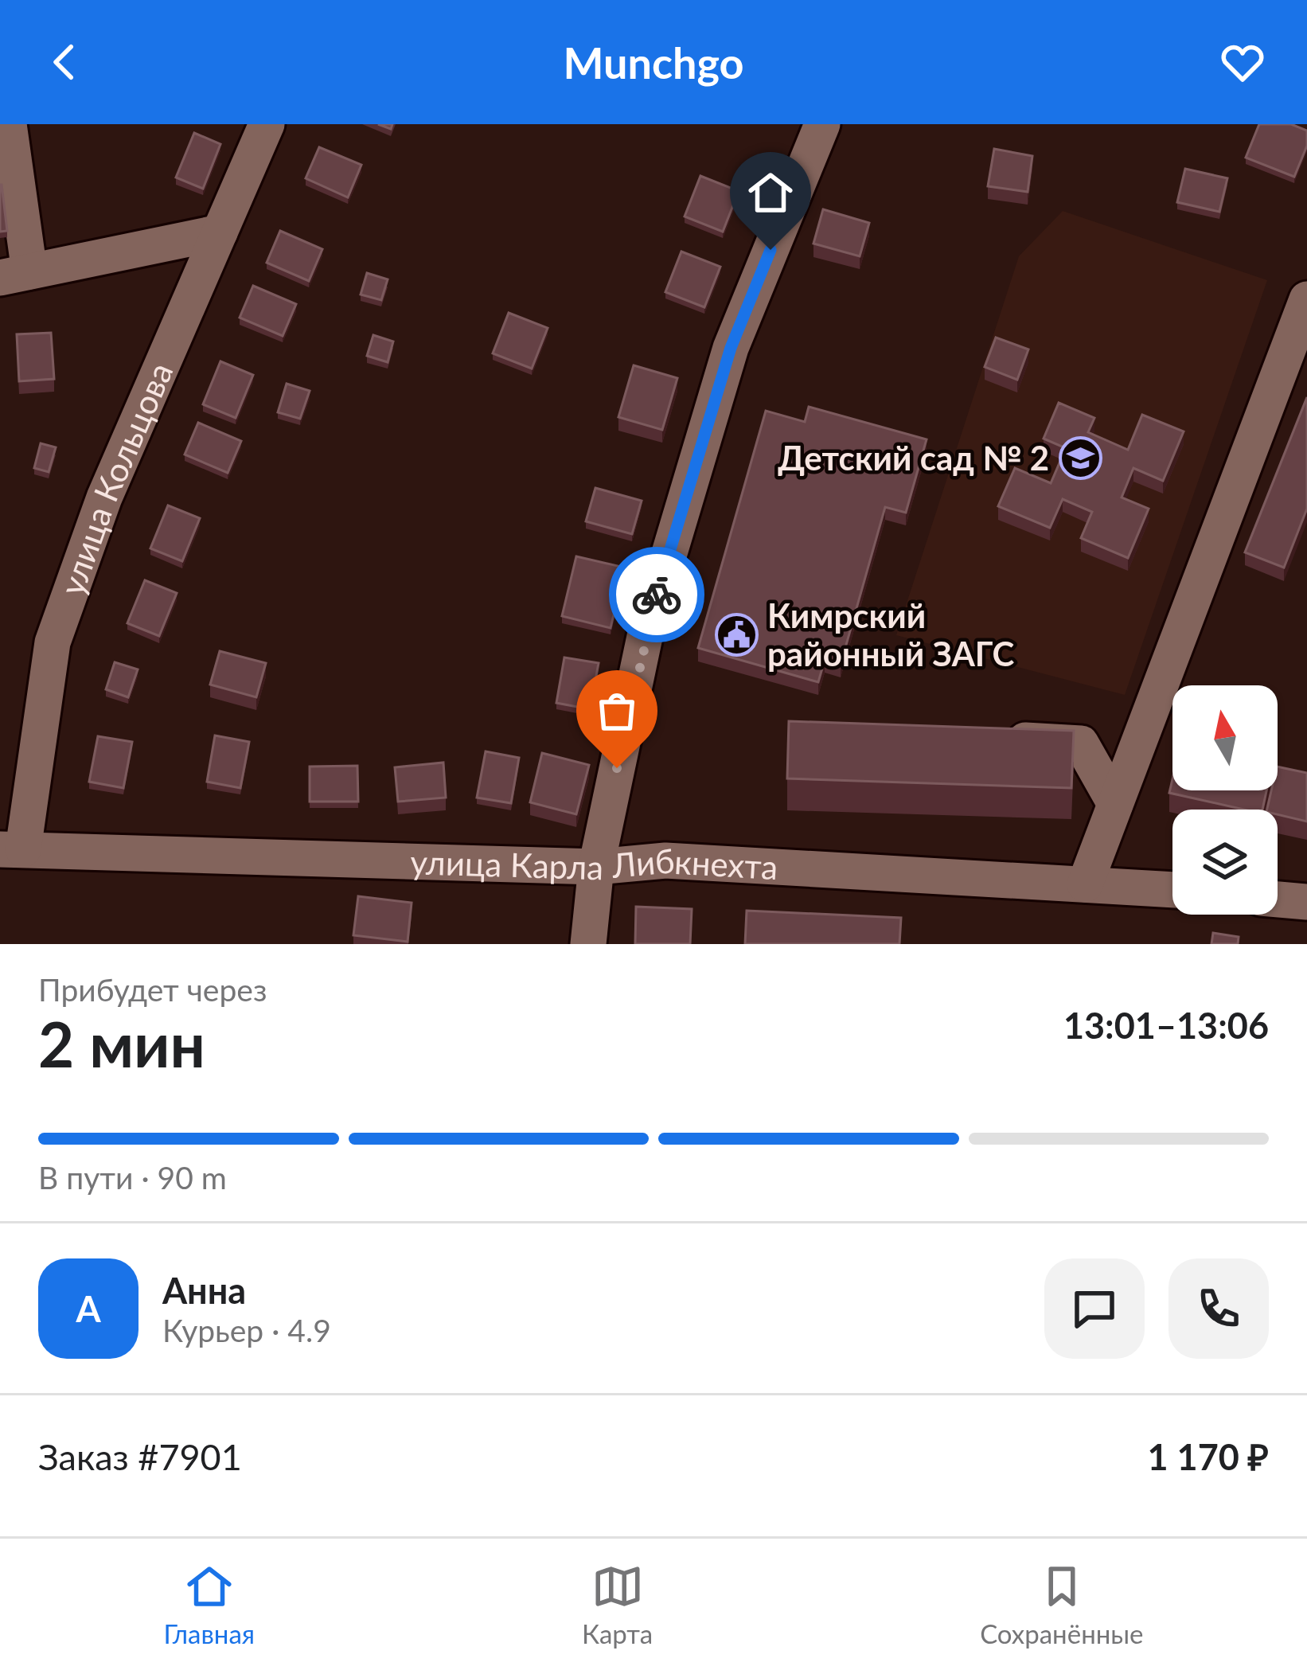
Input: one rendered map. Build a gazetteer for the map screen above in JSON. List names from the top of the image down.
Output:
{
  "streets": {
    "street": ["улица Кольцова", "улица Карла Либкнехта"]
  },
  "crossings": [
    ["улица Кольцова", "улица Карла Либкнехта"]
  ],
  "places": {
    "school or university": ["Детский сад № 2"],
    "public building": ["Кимрский районный ЗАГС"]
  },
  "north": "top",
  "page": {
    "header": "Munchgo",
    "heading": ["2 мин", "Прибудет через", "13:01–13:06"],
    "panel": [
      "Анна",
      "Курьер · 4.9",
      "Заказ #7901",
      "1 170 ₽"
    ],
    "bar": "В пути · 90 m",
    "round": "А",
    "tabs": ["Главная", "Карта", "Сохранённые"]
  }
}
